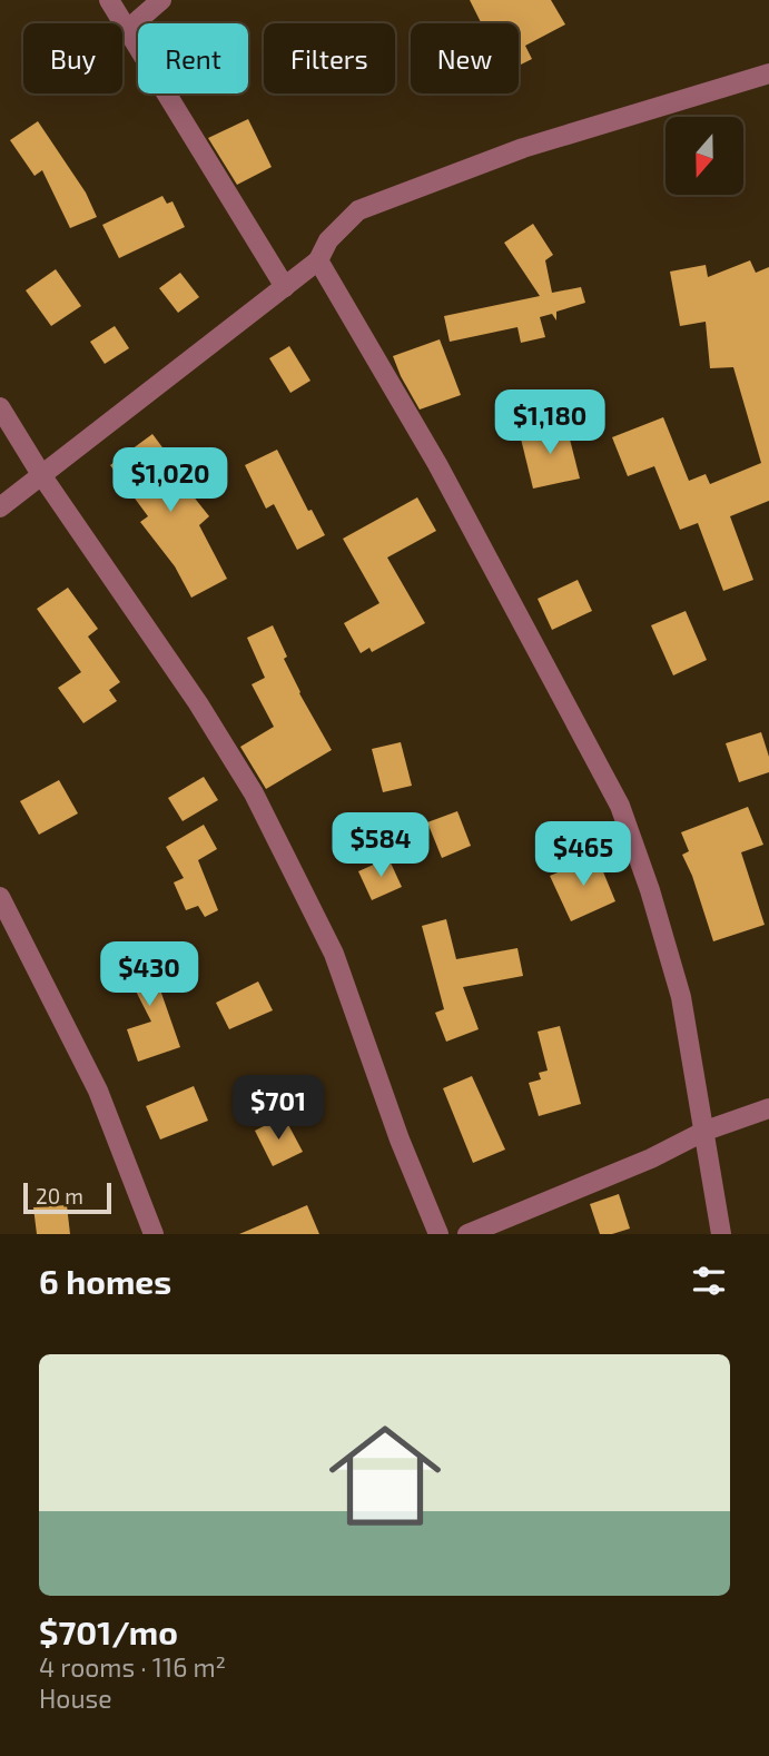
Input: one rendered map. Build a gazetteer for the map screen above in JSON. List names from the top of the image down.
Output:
{
  "scale_bar": "20 m",
  "north": "bottom",
  "page": {
    "chip": [
      "Buy",
      "Rent",
      "Filters",
      "New"
    ],
    "price": [
      "$1,180",
      "$1,020",
      "$584",
      "$465",
      "$430",
      "$701"
    ],
    "scale": "20 m",
    "heading": "6 homes",
    "list": [
      {
        "name": "$701/mo",
        "note": "4 rooms · 116 m² · House"
      }
    ]
  }
}
